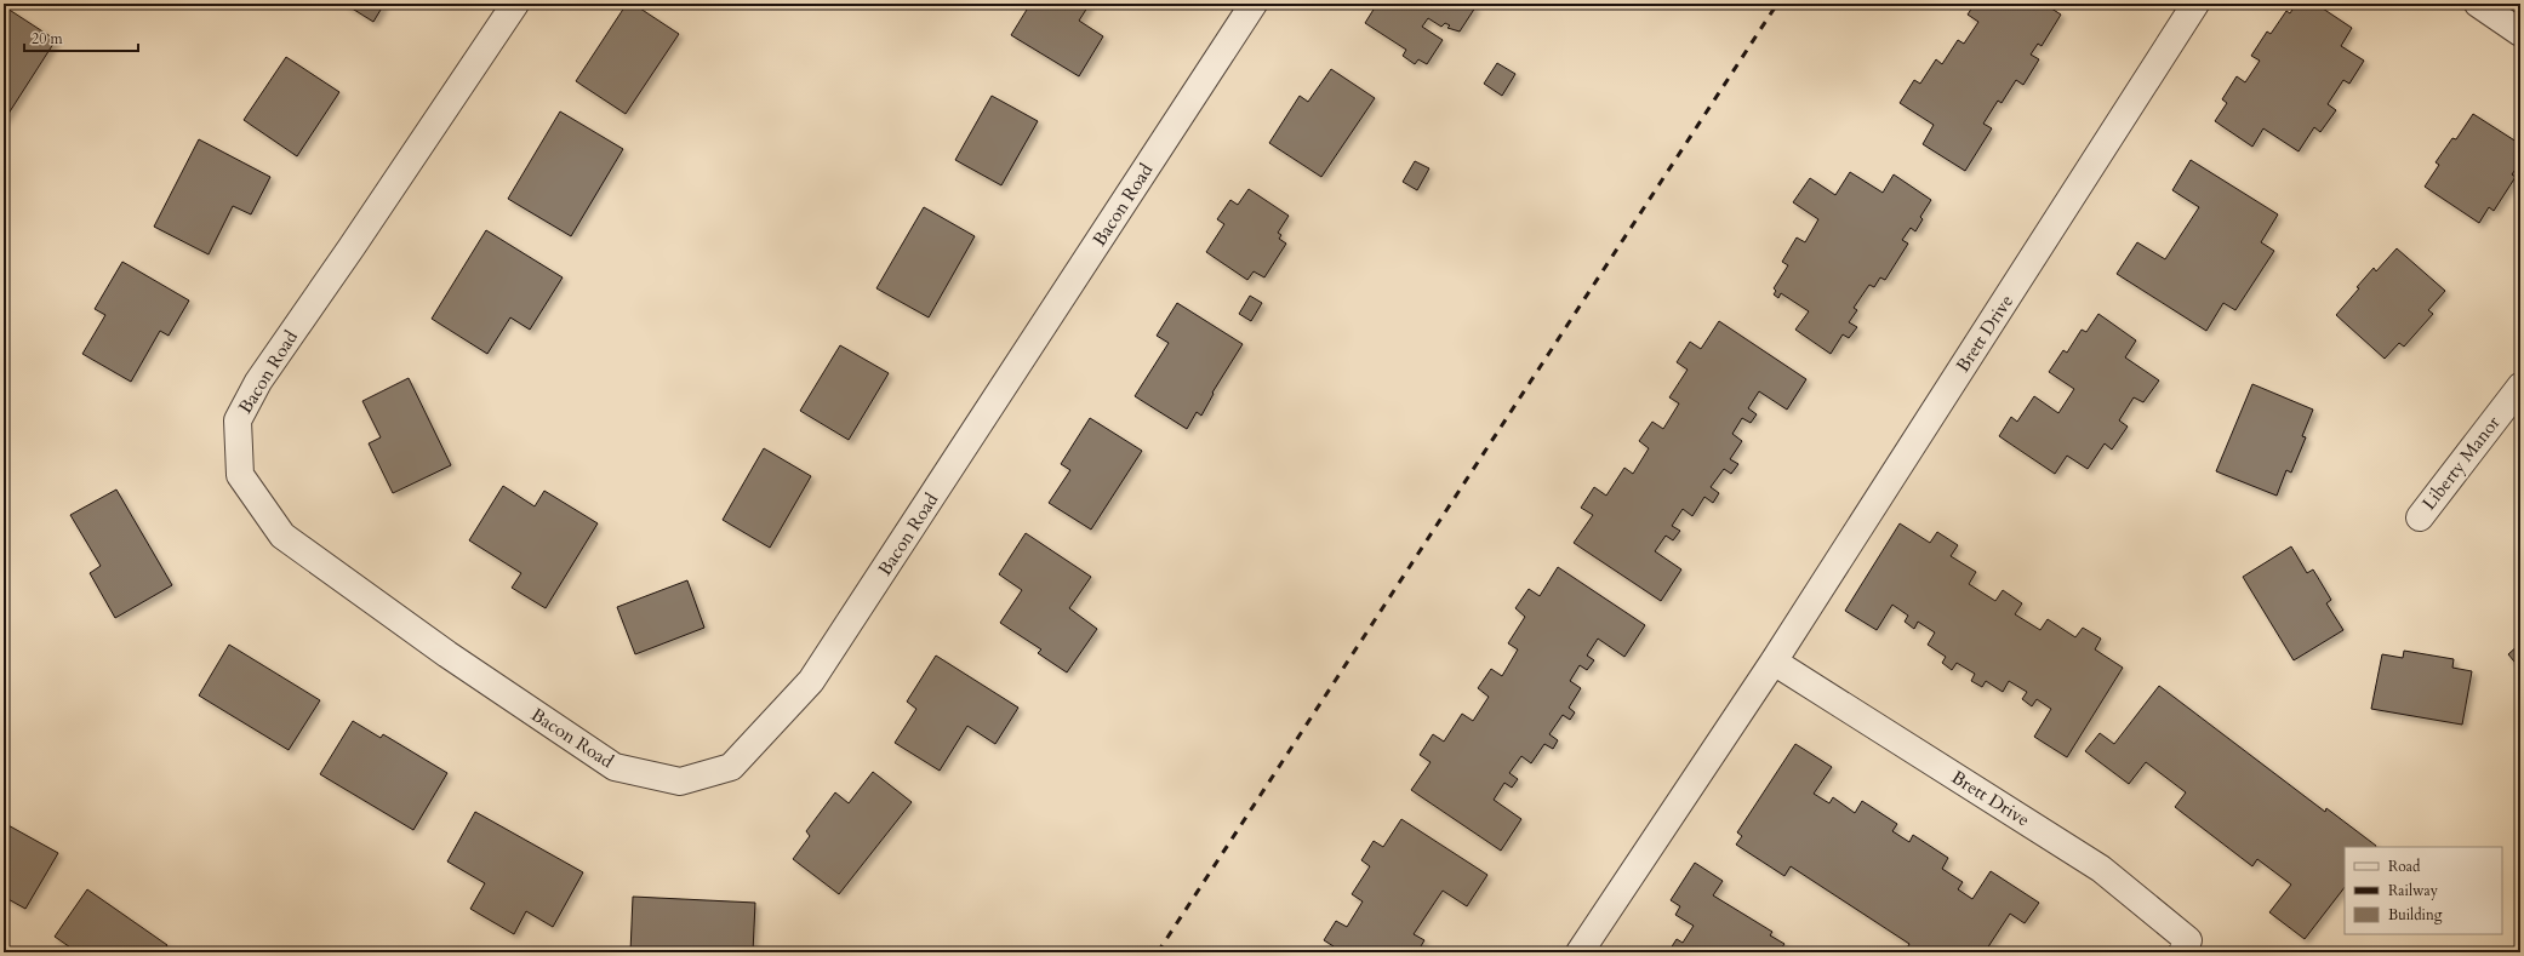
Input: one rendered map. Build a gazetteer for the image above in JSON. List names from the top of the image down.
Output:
{
  "streets": {
    "street": ["Bacon Road", "Brett Drive", "Liberty Manor"]
  },
  "legend": ["Road", "Railway", "Building"],
  "scale_bar": "20 m"
}
